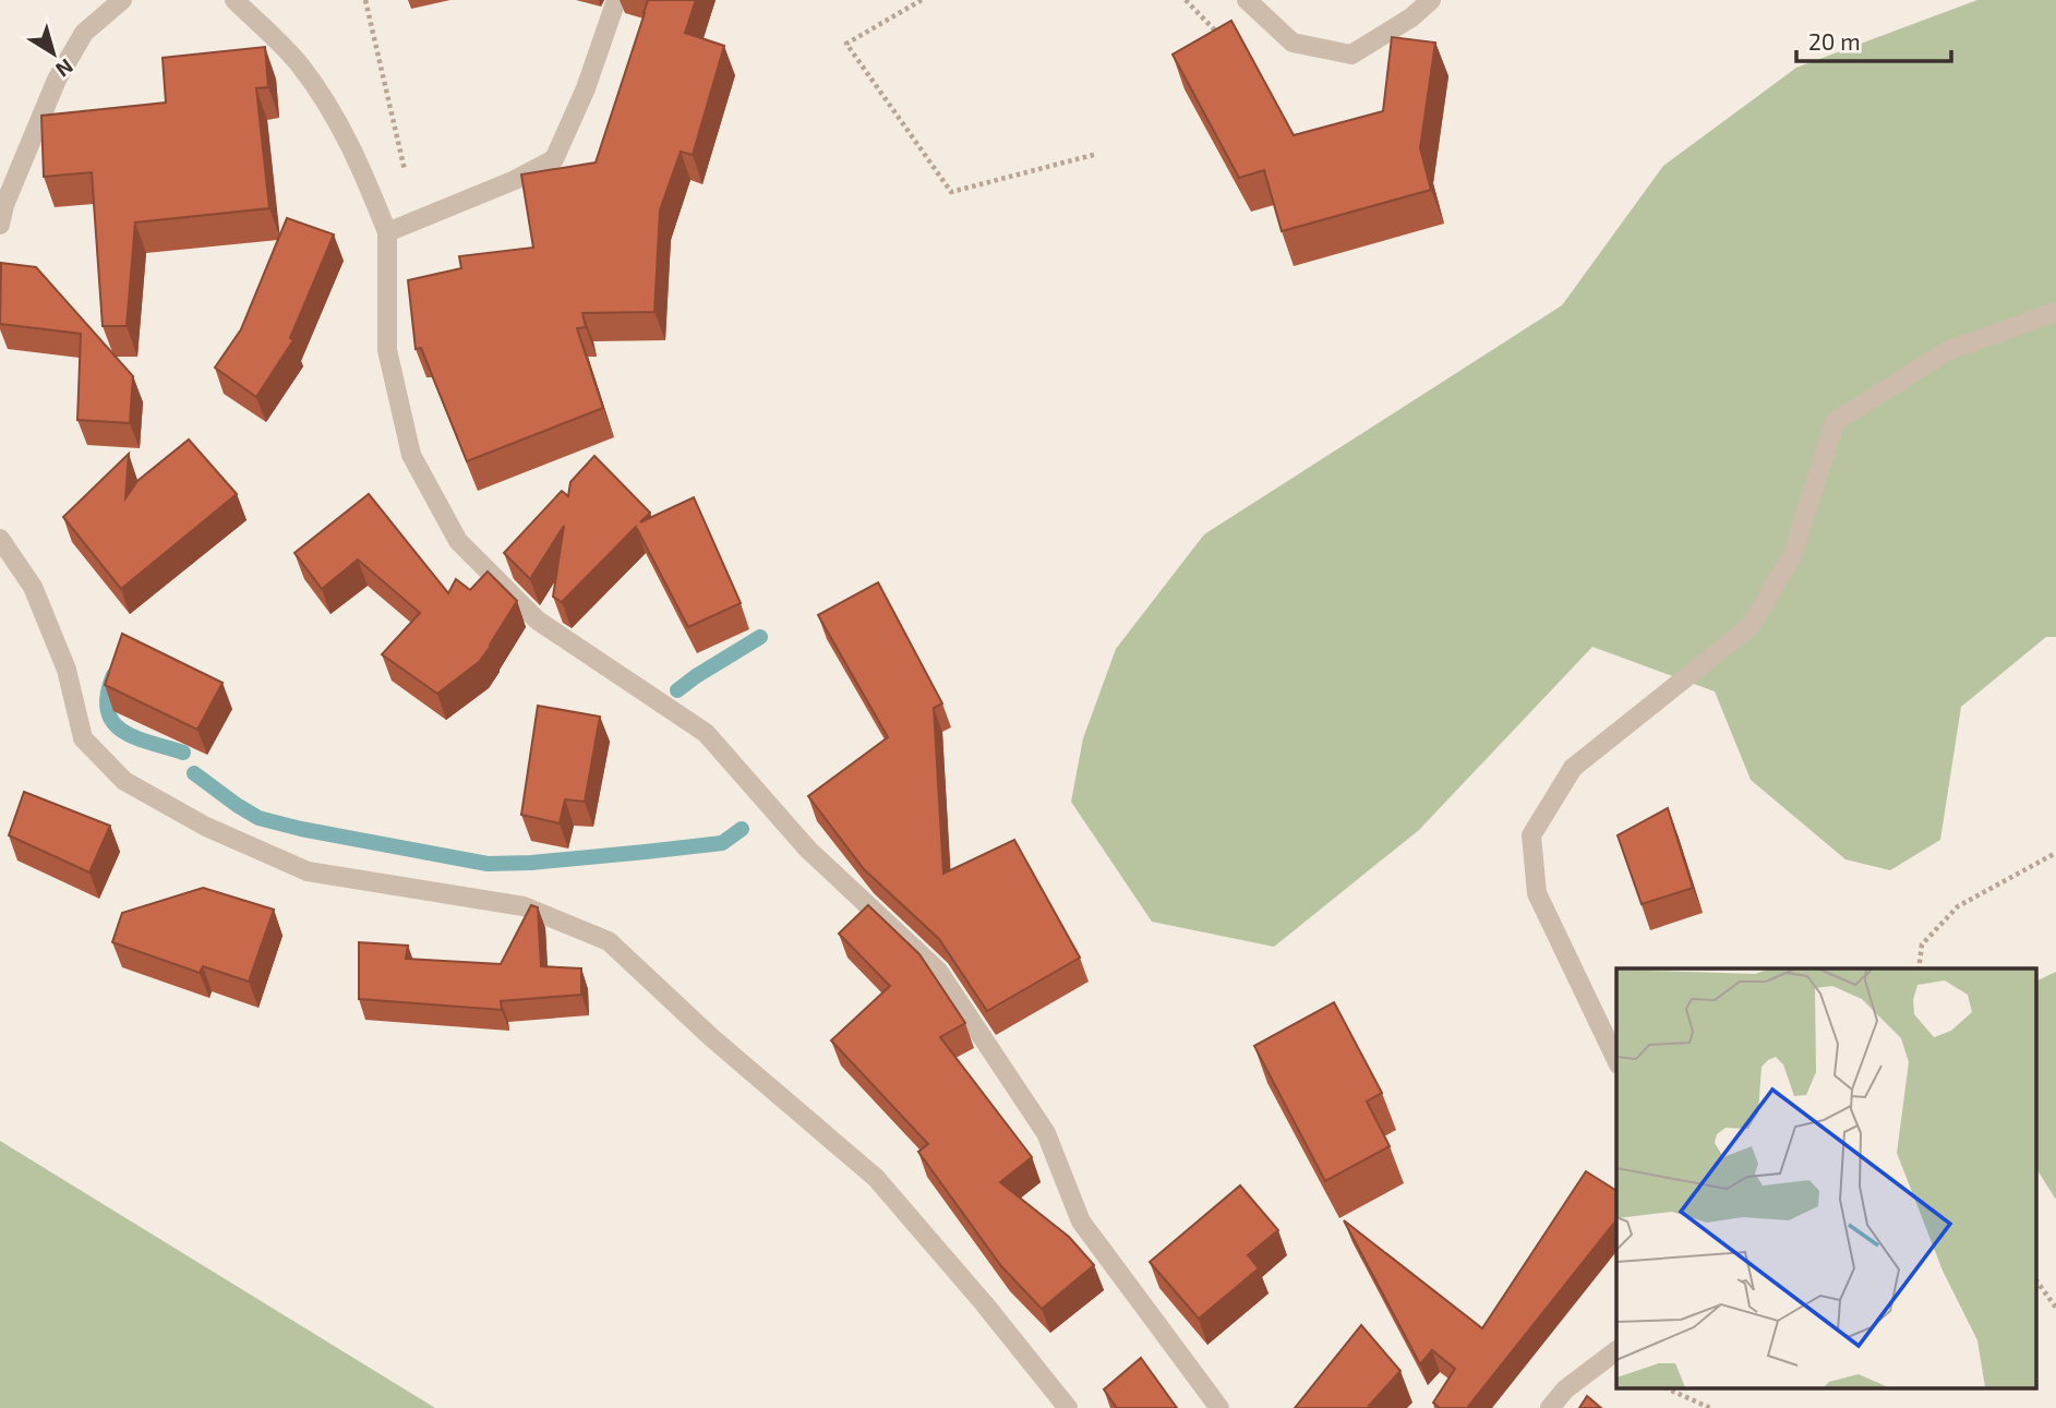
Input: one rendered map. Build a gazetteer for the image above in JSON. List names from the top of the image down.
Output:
{
  "scale_bar": "20 m",
  "north": "bottom right"
}
